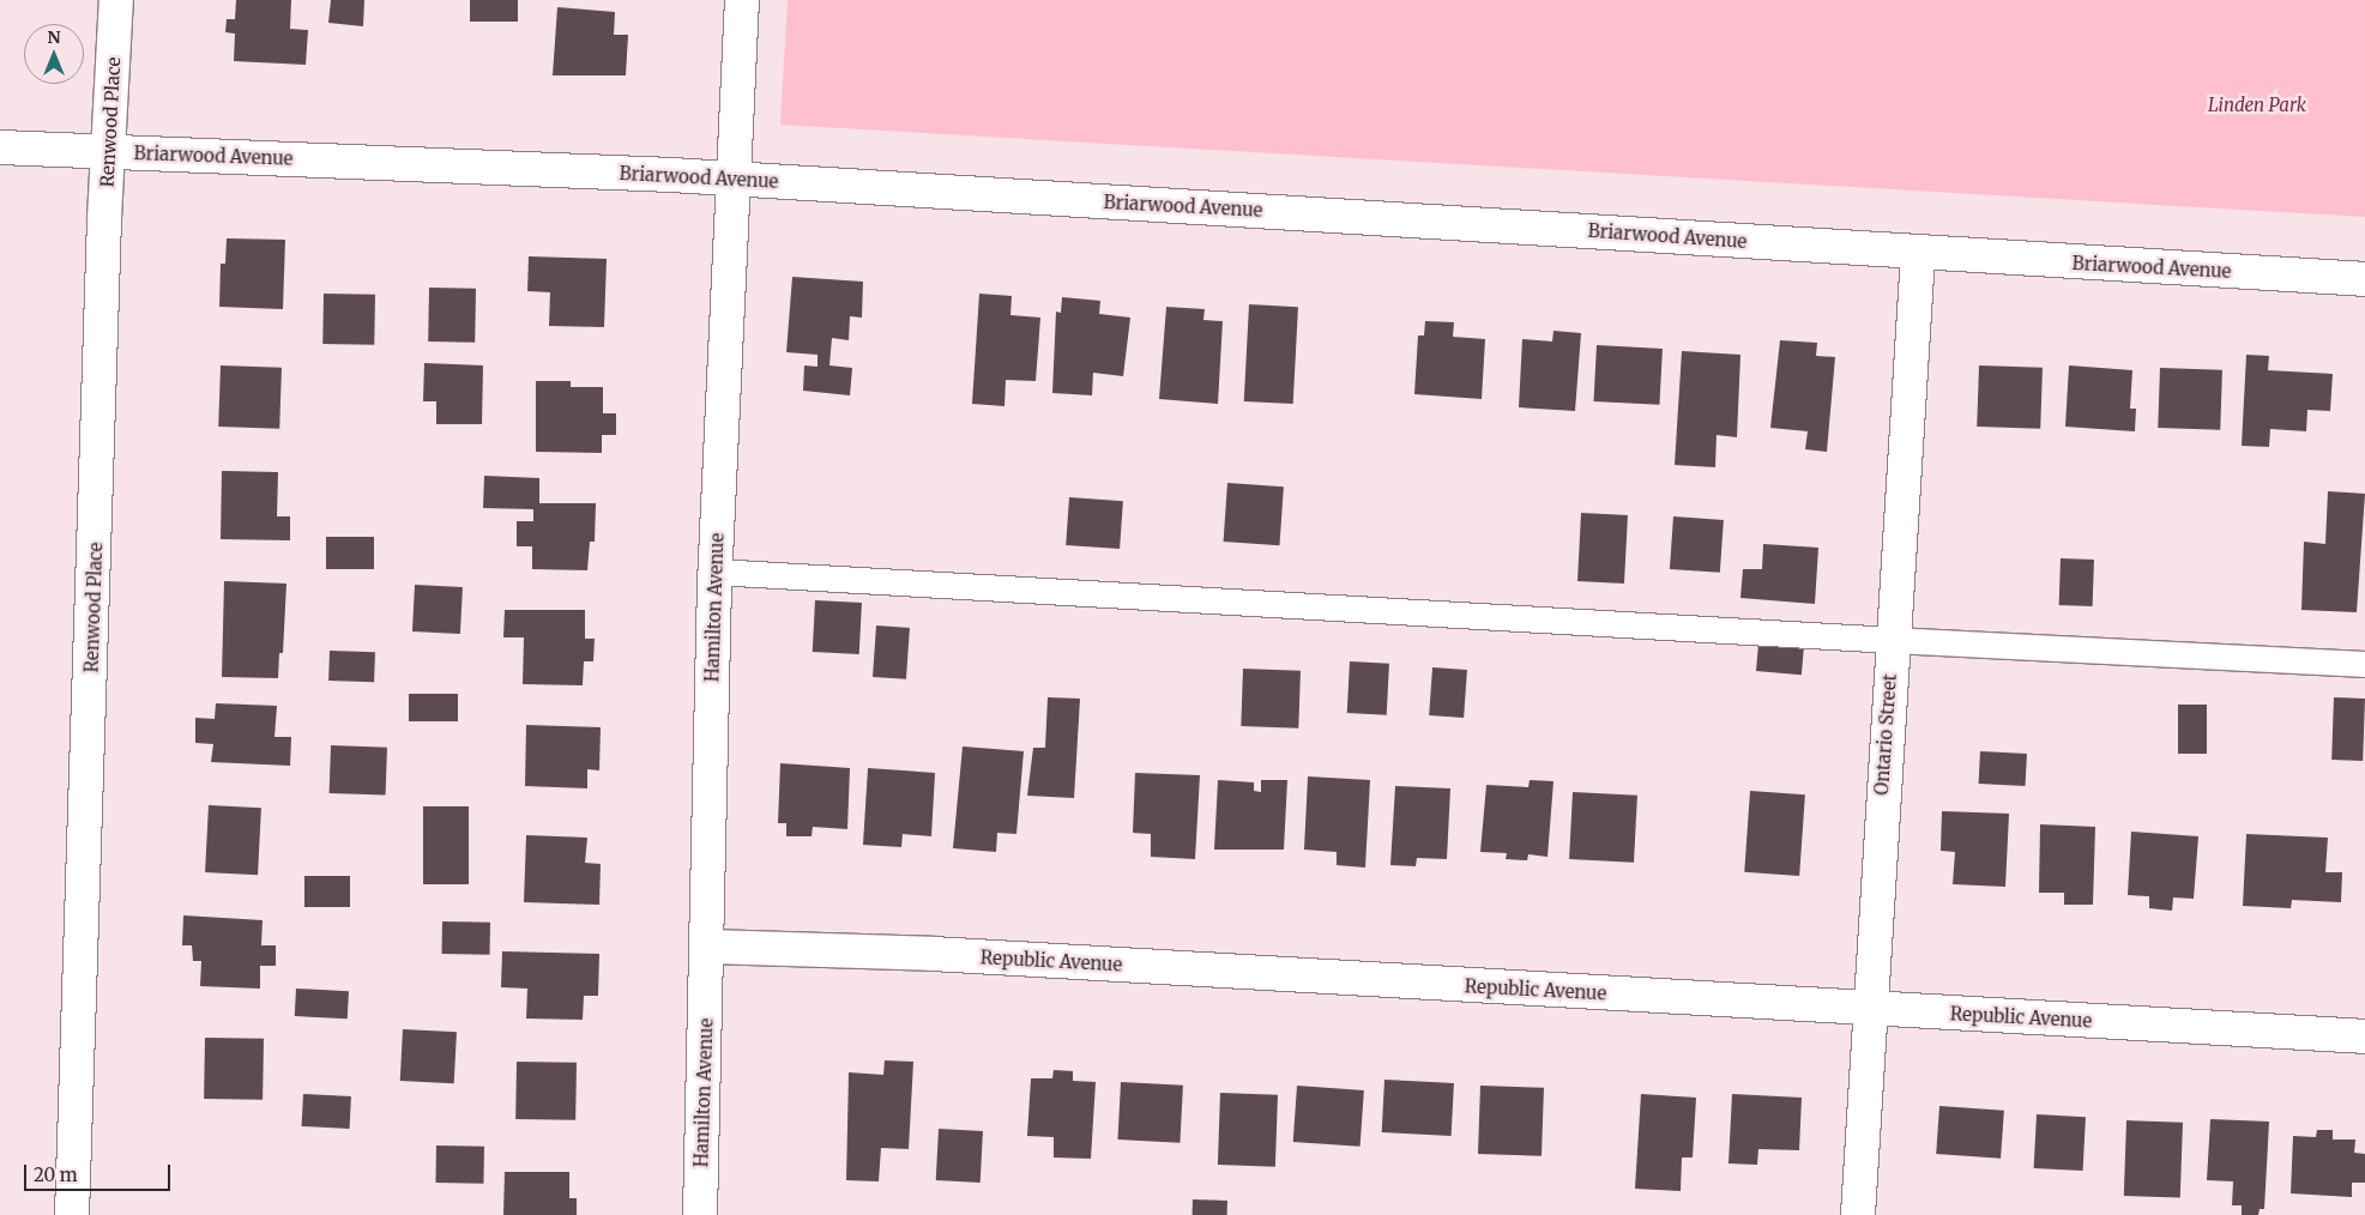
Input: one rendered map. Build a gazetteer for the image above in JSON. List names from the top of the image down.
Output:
{
  "streets": {
    "street": [
      "Renwood Place",
      "Briarwood Avenue",
      "Hamilton Avenue",
      "Ontario Street",
      "Republic Avenue"
    ]
  },
  "crossings": [
    ["Renwood Place", "Briarwood Avenue"],
    ["Briarwood Avenue", "Hamilton Avenue"],
    ["Briarwood Avenue", "Ontario Street"],
    ["Hamilton Avenue", "Republic Avenue"],
    ["Ontario Street", "Republic Avenue"]
  ],
  "parks": ["Linden Park"],
  "scale_bar": "20 m",
  "north": "top"
}
